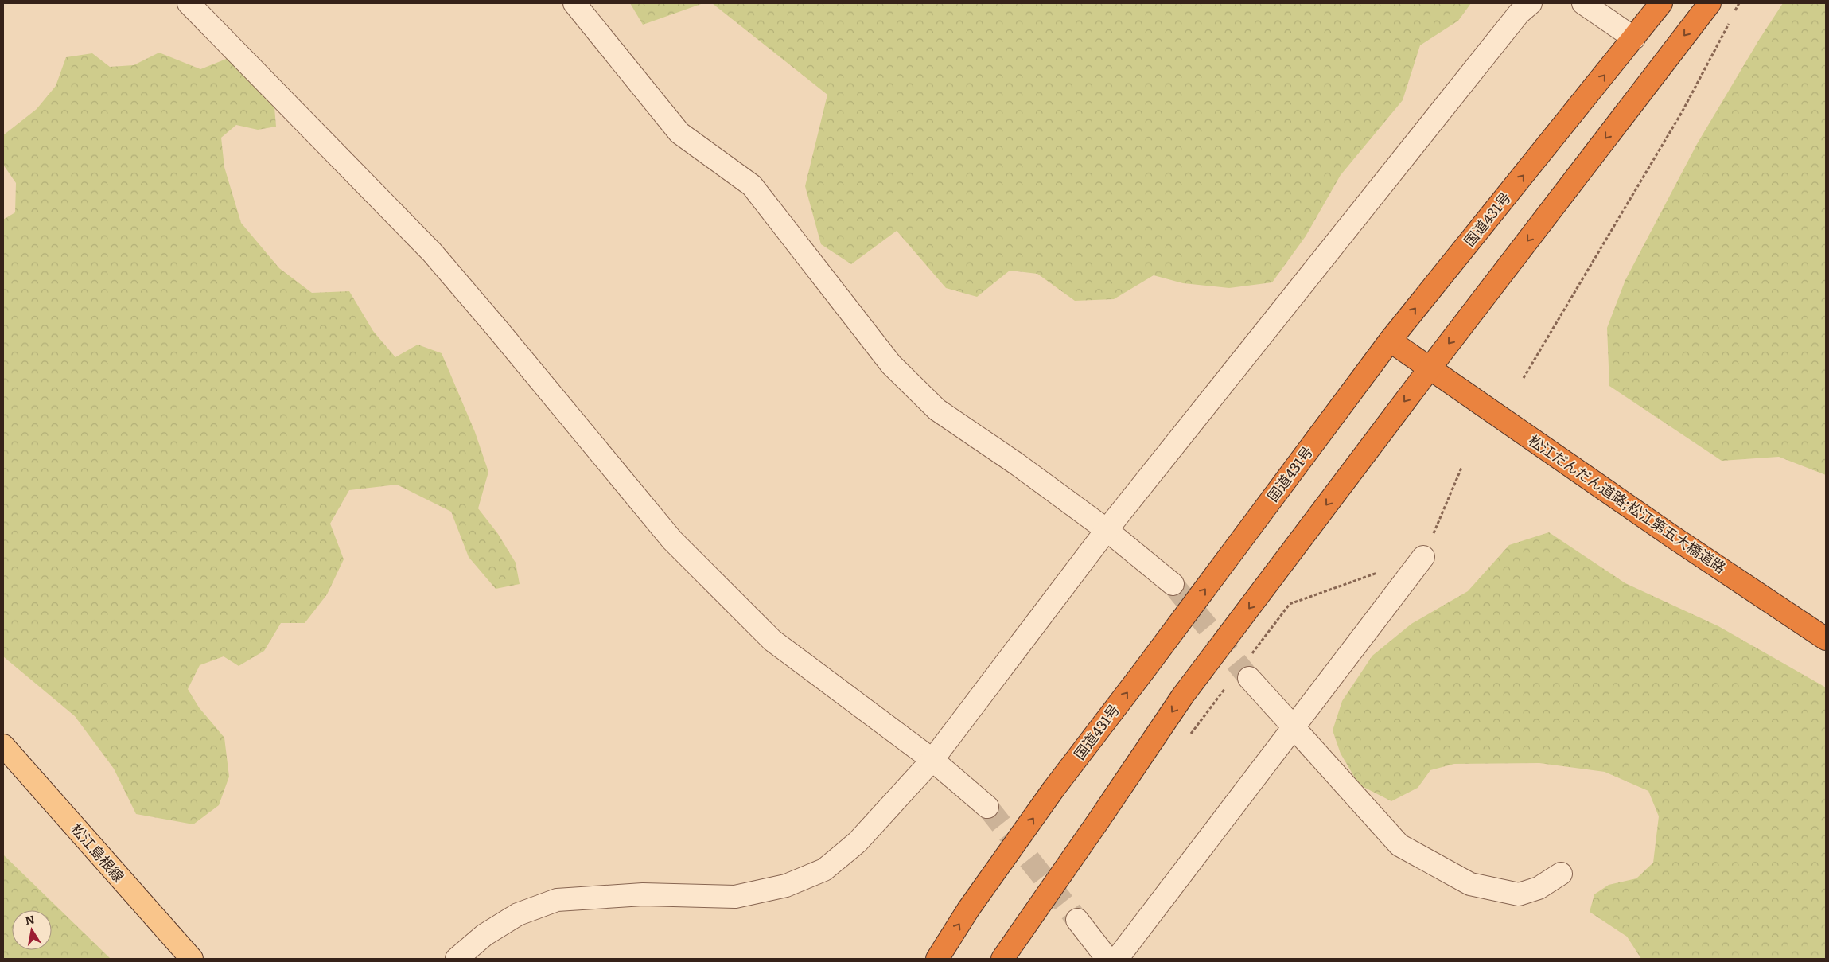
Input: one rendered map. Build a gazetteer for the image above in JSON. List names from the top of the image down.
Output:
{
  "streets": {
    "highway": ["国道431号", "松江だんだん道路;松江第五大橋道路"],
    "main road": ["松江島根線"]
  },
  "crossings": [
    ["国道431号", "松江だんだん道路;松江第五大橋道路"]
  ],
  "north": "top"
}
